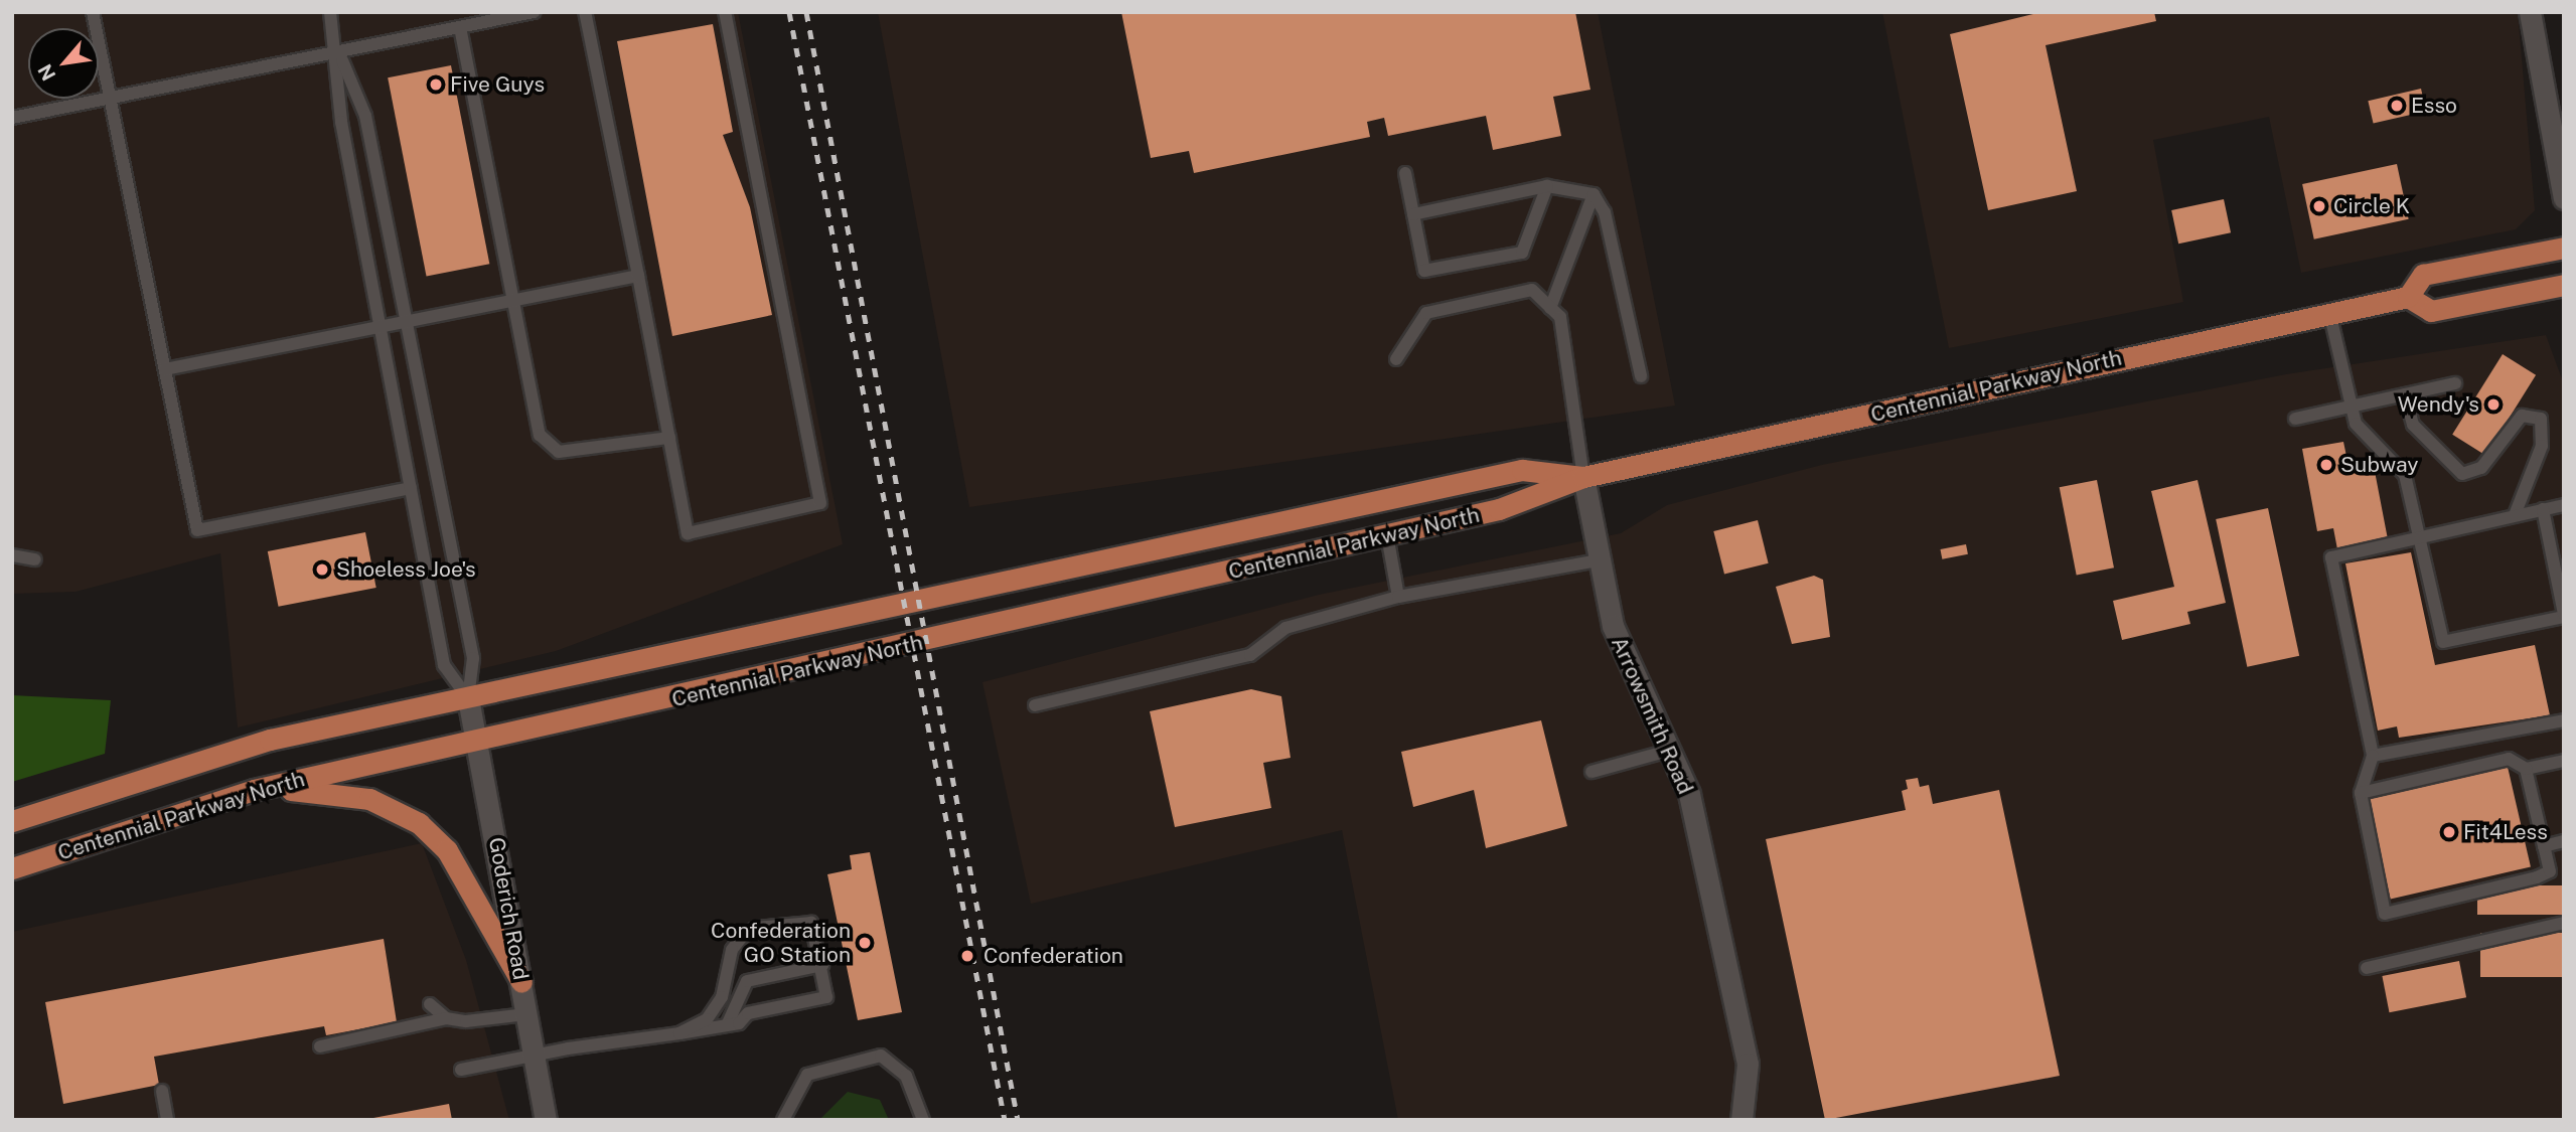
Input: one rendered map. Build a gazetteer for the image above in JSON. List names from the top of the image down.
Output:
{
  "streets": {
    "main road": ["Centennial Parkway North"],
    "street": ["Arrowsmith Road", "Goderich Road"]
  },
  "crossings": [
    ["Centennial Parkway North", "Arrowsmith Road"],
    ["Centennial Parkway North", "Goderich Road"]
  ],
  "places": [
    "Five Guys",
    "Esso",
    "Circle K",
    "Wendy's",
    "Subway",
    "Shoeless Joe's",
    "Fit4Less",
    "Confederation GO Station",
    "Confederation"
  ],
  "north": "bottom left"
}
